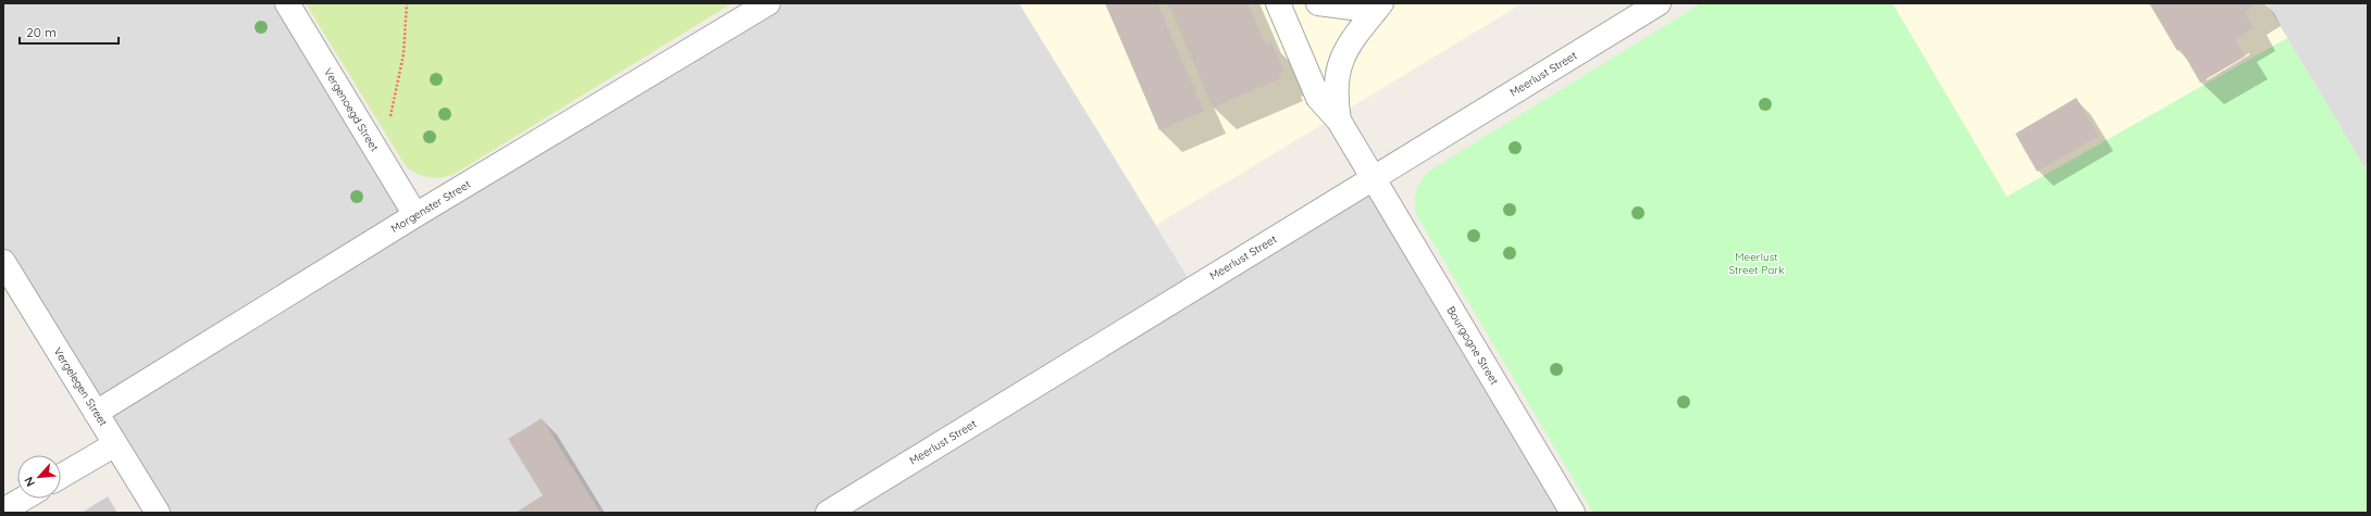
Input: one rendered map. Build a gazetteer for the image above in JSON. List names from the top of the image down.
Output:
{
  "streets": {
    "street": [
      "Meerlust Street",
      "Vergenoegd Street",
      "Morgenster Street",
      "Bourgogne Street",
      "Vergelegen Street"
    ]
  },
  "crossings": [
    ["Meerlust Street", "Bourgogne Street"],
    ["Vergenoegd Street", "Morgenster Street"],
    ["Morgenster Street", "Vergelegen Street"]
  ],
  "parks": ["Meerlust Street Park"],
  "scale_bar": "20 m",
  "north": "bottom left"
}
